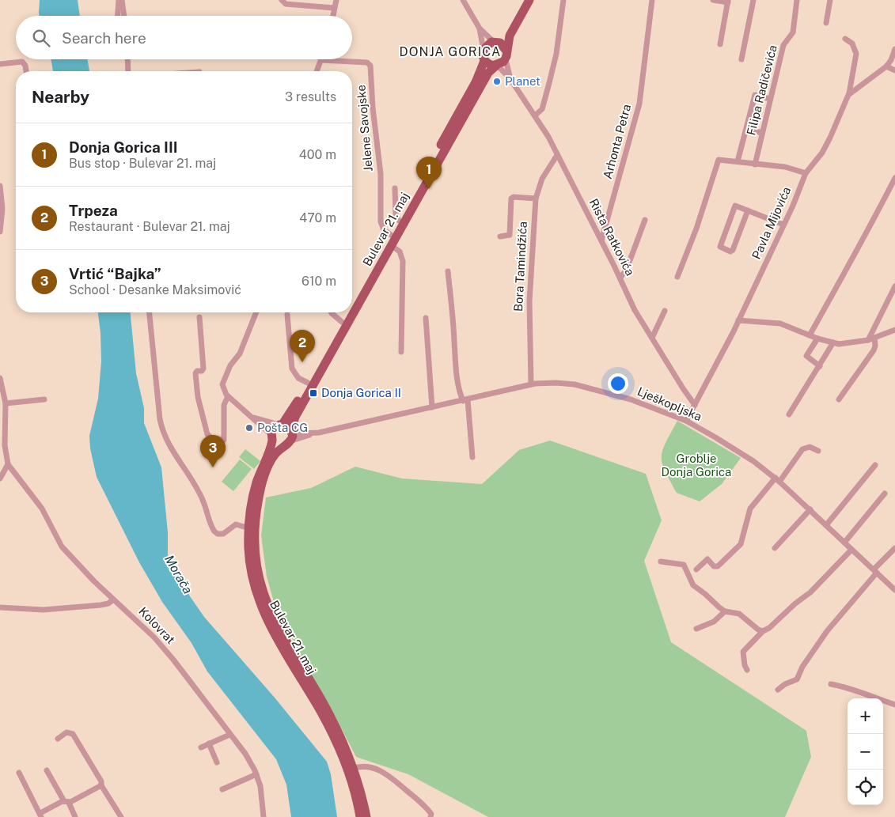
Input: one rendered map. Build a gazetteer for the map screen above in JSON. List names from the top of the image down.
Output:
{
  "streets": {
    "main road": ["Bulevar 21. maj"],
    "street": [
      "Filipa Radičevića",
      "Jelene Savojske",
      "Arhonta Petra",
      "Pavla Mijovića",
      "Rista Ratkovića",
      "Bora Tamindžića",
      "Lješkopljska",
      "Kolovrat"
    ]
  },
  "crossings": [
    ["Jelene Savojske", "Bulevar 21. maj"],
    ["Arhonta Petra", "Rista Ratkovića"],
    ["Pavla Mijovića", "Rista Ratkovića"],
    ["Pavla Mijovića", "Lješkopljska"],
    ["Bulevar 21. maj", "Rista Ratkovića"],
    ["Bulevar 21. maj", "Lješkopljska"],
    ["Rista Ratkovića", "Bora Tamindžića"],
    ["Bora Tamindžića", "Lješkopljska"]
  ],
  "districts": ["DONJA GORICA"],
  "water": ["Morača"],
  "parks": ["Groblje Donja Gorica"],
  "places": {
    "other": ["Planet", "Pošta CG"],
    "transit": ["Donja Gorica II"]
  },
  "page": {
    "search": "Search here",
    "heading": ["Nearby", "3 results"],
    "list": [
      {
        "mark": "1",
        "name": "Donja Gorica III",
        "note": "Bus stop · Bulevar 21. maj",
        "value": "400 m"
      },
      {
        "mark": "2",
        "name": "Trpeza",
        "note": "Restaurant · Bulevar 21. maj",
        "value": "470 m"
      },
      {
        "mark": "3",
        "name": "Vrtić “Bajka”",
        "note": "School · Desanke Maksimović",
        "value": "610 m"
      }
    ],
    "pins": ["1", "2", "3"],
    "map_buttons": ["+", "−"]
  }
}
